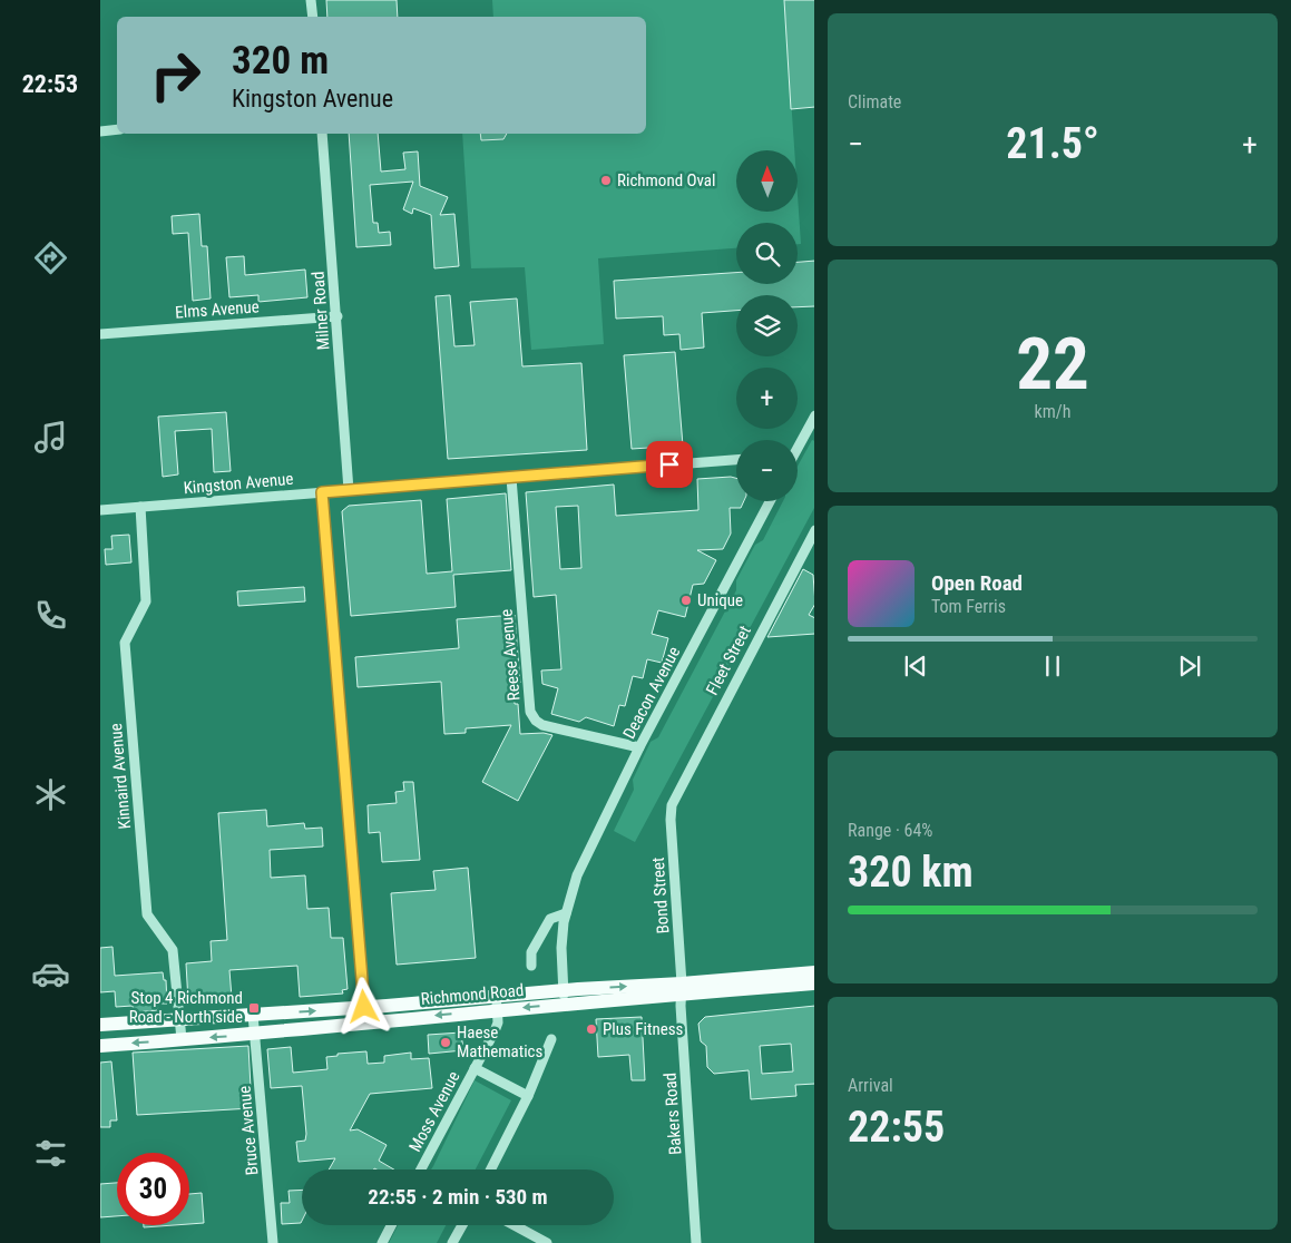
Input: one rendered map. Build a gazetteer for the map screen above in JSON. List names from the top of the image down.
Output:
{
  "streets": {
    "main road": ["Richmond Road"],
    "street": [
      "Elms Avenue",
      "Milner Road",
      "Kingston Avenue",
      "Reese Avenue",
      "Fleet Street",
      "Deacon Avenue",
      "Kinnaird Avenue",
      "Bond Street",
      "Moss Avenue",
      "Bakers Road",
      "Bruce Avenue"
    ]
  },
  "crossings": [
    ["Elms Avenue", "Milner Road"],
    ["Milner Road", "Kingston Avenue"],
    ["Kingston Avenue", "Reese Avenue"],
    ["Kingston Avenue", "Kinnaird Avenue"],
    ["Reese Avenue", "Deacon Avenue"],
    ["Fleet Street", "Bond Street"],
    ["Deacon Avenue", "Richmond Road"],
    ["Kinnaird Avenue", "Richmond Road"],
    ["Bond Street", "Richmond Road"],
    ["Bond Street", "Bakers Road"],
    ["Richmond Road", "Moss Avenue"],
    ["Richmond Road", "Bakers Road"],
    ["Richmond Road", "Bruce Avenue"]
  ],
  "places": {
    "other": [
      "Richmond Oval",
      "Unique",
      "Plus Fitness",
      "Haese Mathematics"
    ],
    "transit": ["Stop 4 Richmond Road - North side"]
  },
  "north": "top",
  "page": {
    "tabs": "22:53",
    "tile": [
      "Climate",
      ["22", "km/h"],
      ["Range · 64%", "320 km"],
      ["Arrival", "22:55"]
    ],
    "turn": ["320 m", "Kingston Avenue"],
    "heat": ["−", "21.5°", "+"],
    "map_buttons": ["+", "−"],
    "song": ["Open Road", "Tom Ferris"],
    "limit": "30",
    "trip": "22:55 · 2 min · 530 m"
  }
}
